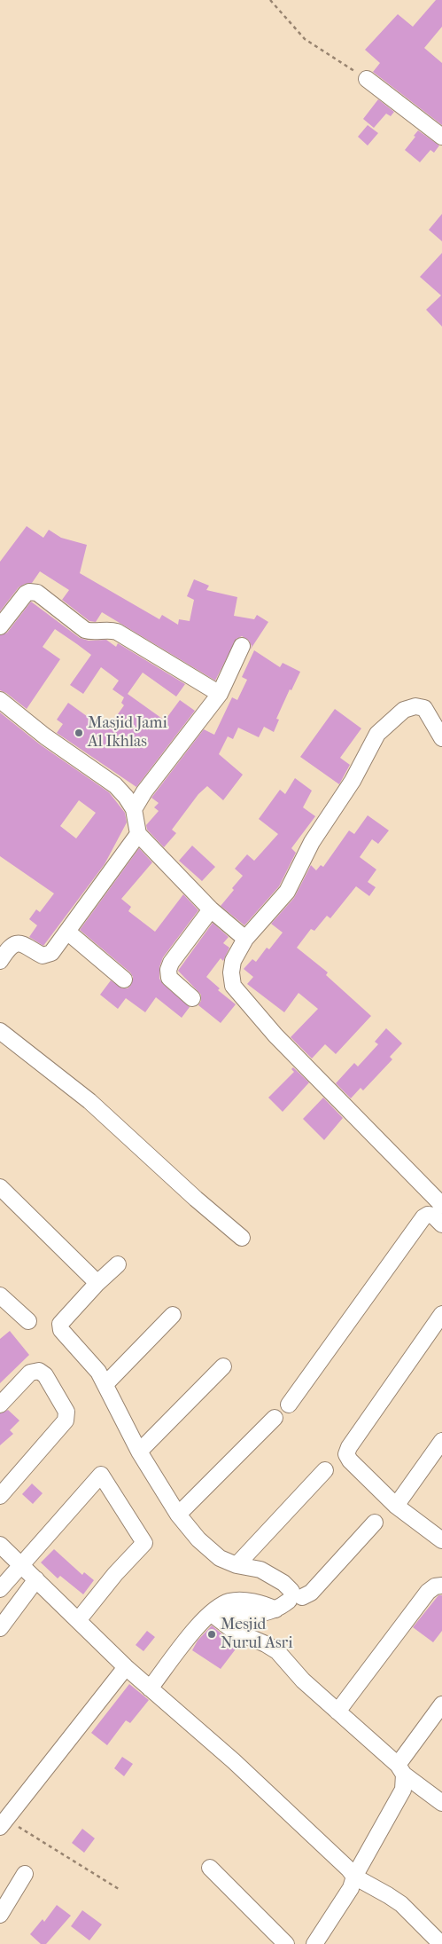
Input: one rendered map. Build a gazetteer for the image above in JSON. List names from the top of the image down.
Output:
{
  "places": ["Masjid Jami Al Ikhlas", "Mesjid Nurul Asri"]
}
